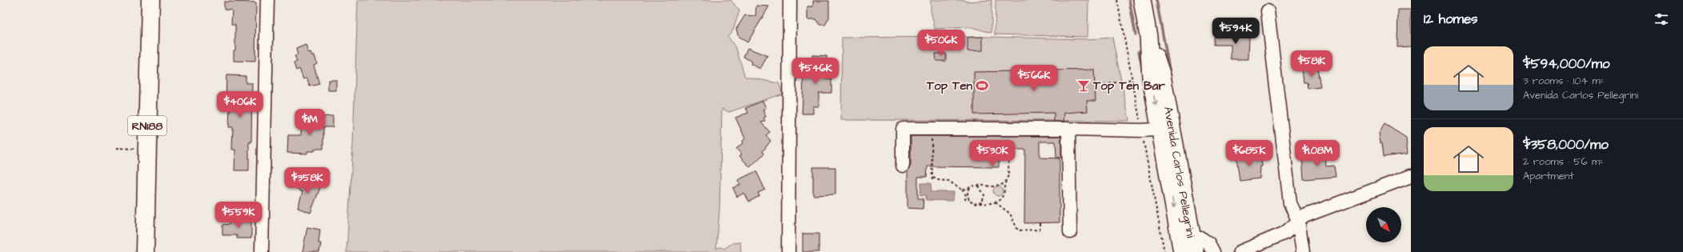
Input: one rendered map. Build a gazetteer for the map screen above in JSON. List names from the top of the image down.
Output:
{
  "streets": {
    "highway": ["RN188"],
    "main road": ["Avenida Carlos Pellegrini"]
  },
  "places": {
    "sports": ["Top Ten"],
    "bar": ["Top Ten Bar"]
  },
  "north": "bottom right",
  "page": {
    "heading": "12 homes",
    "price": [
      "$594K",
      "$506K",
      "$581K",
      "$546K",
      "$566K",
      "$406K",
      "$1M",
      "$530K",
      "$685K",
      "$1.08M",
      "$358K",
      "$559K"
    ],
    "list": [
      {
        "name": "$594,000/mo",
        "note": "3 rooms · 104 m² · Avenida Carlos Pellegrini"
      },
      {
        "name": "$358,000/mo",
        "note": "2 rooms · 56 m² · Apartment"
      }
    ]
  }
}
